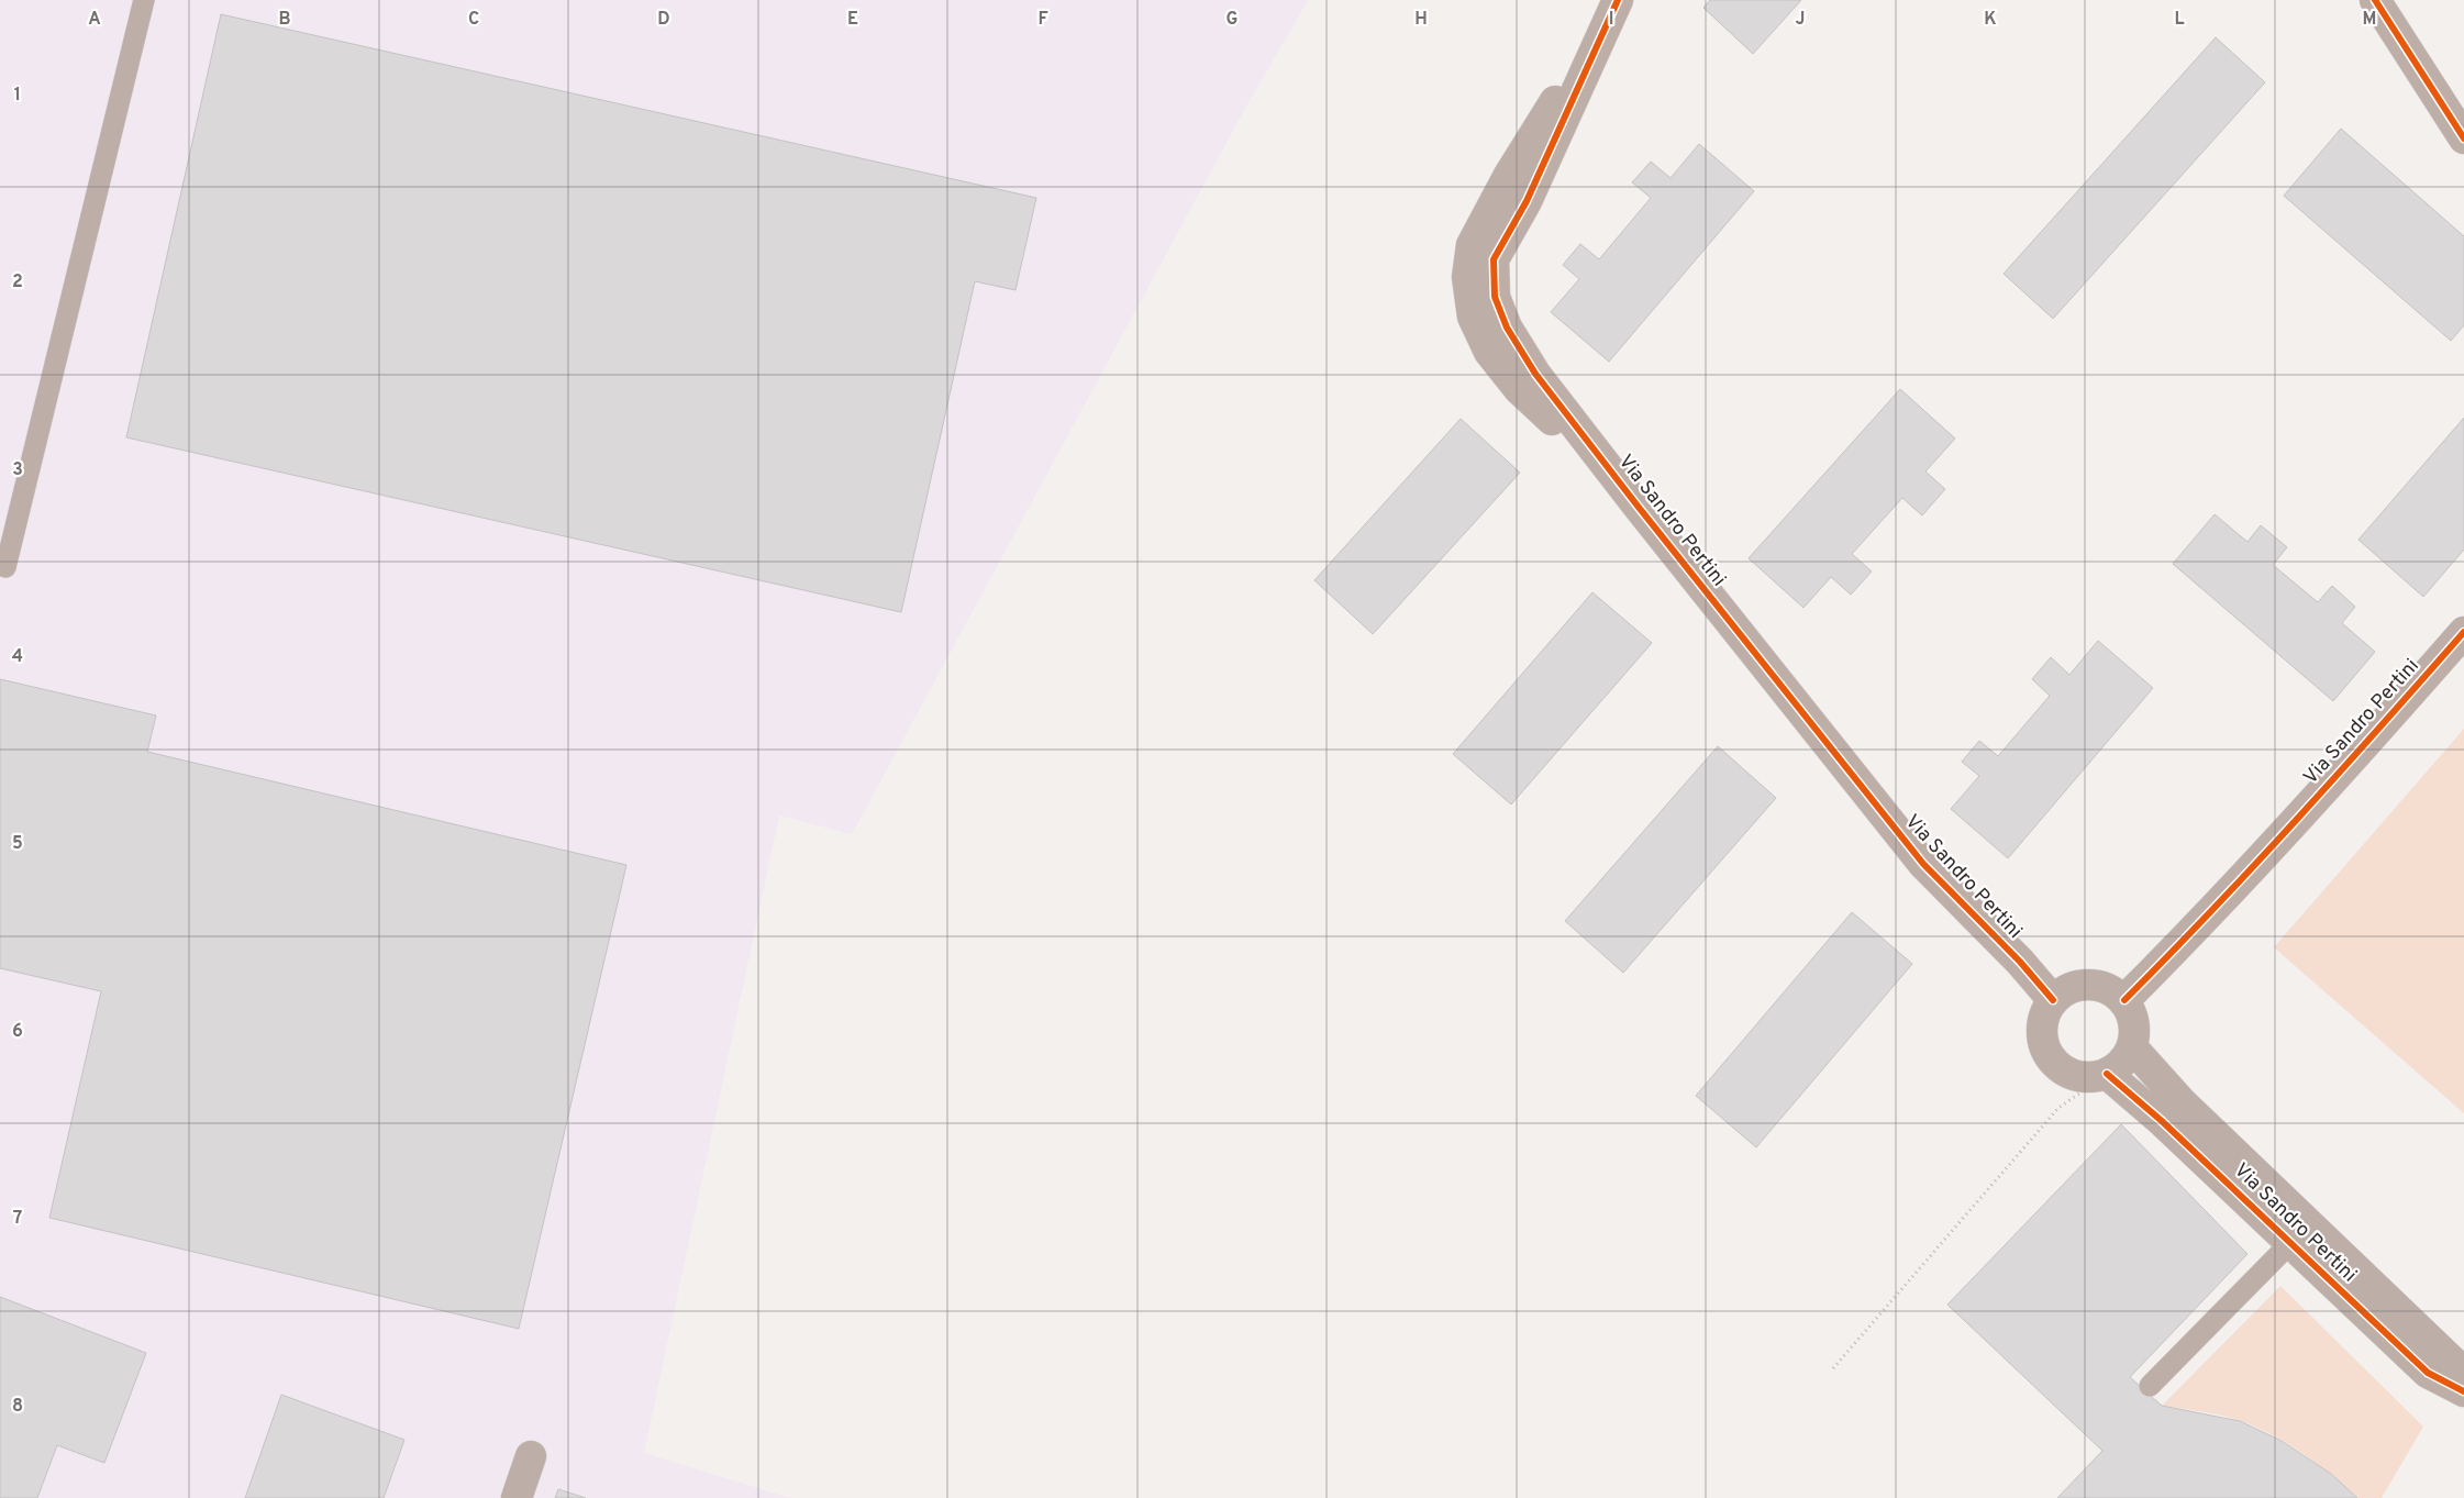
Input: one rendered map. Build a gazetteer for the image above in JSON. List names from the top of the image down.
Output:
{
  "streets": {
    "street": ["Via Sandro Pertini"]
  },
  "grid": {
    "columns": [
      "A",
      "B",
      "C",
      "D",
      "E",
      "F",
      "G",
      "H",
      "I",
      "J",
      "K",
      "L",
      "M"
    ],
    "rows": [
      "1",
      "2",
      "3",
      "4",
      "5",
      "6",
      "7",
      "8"
    ]
  }
}
